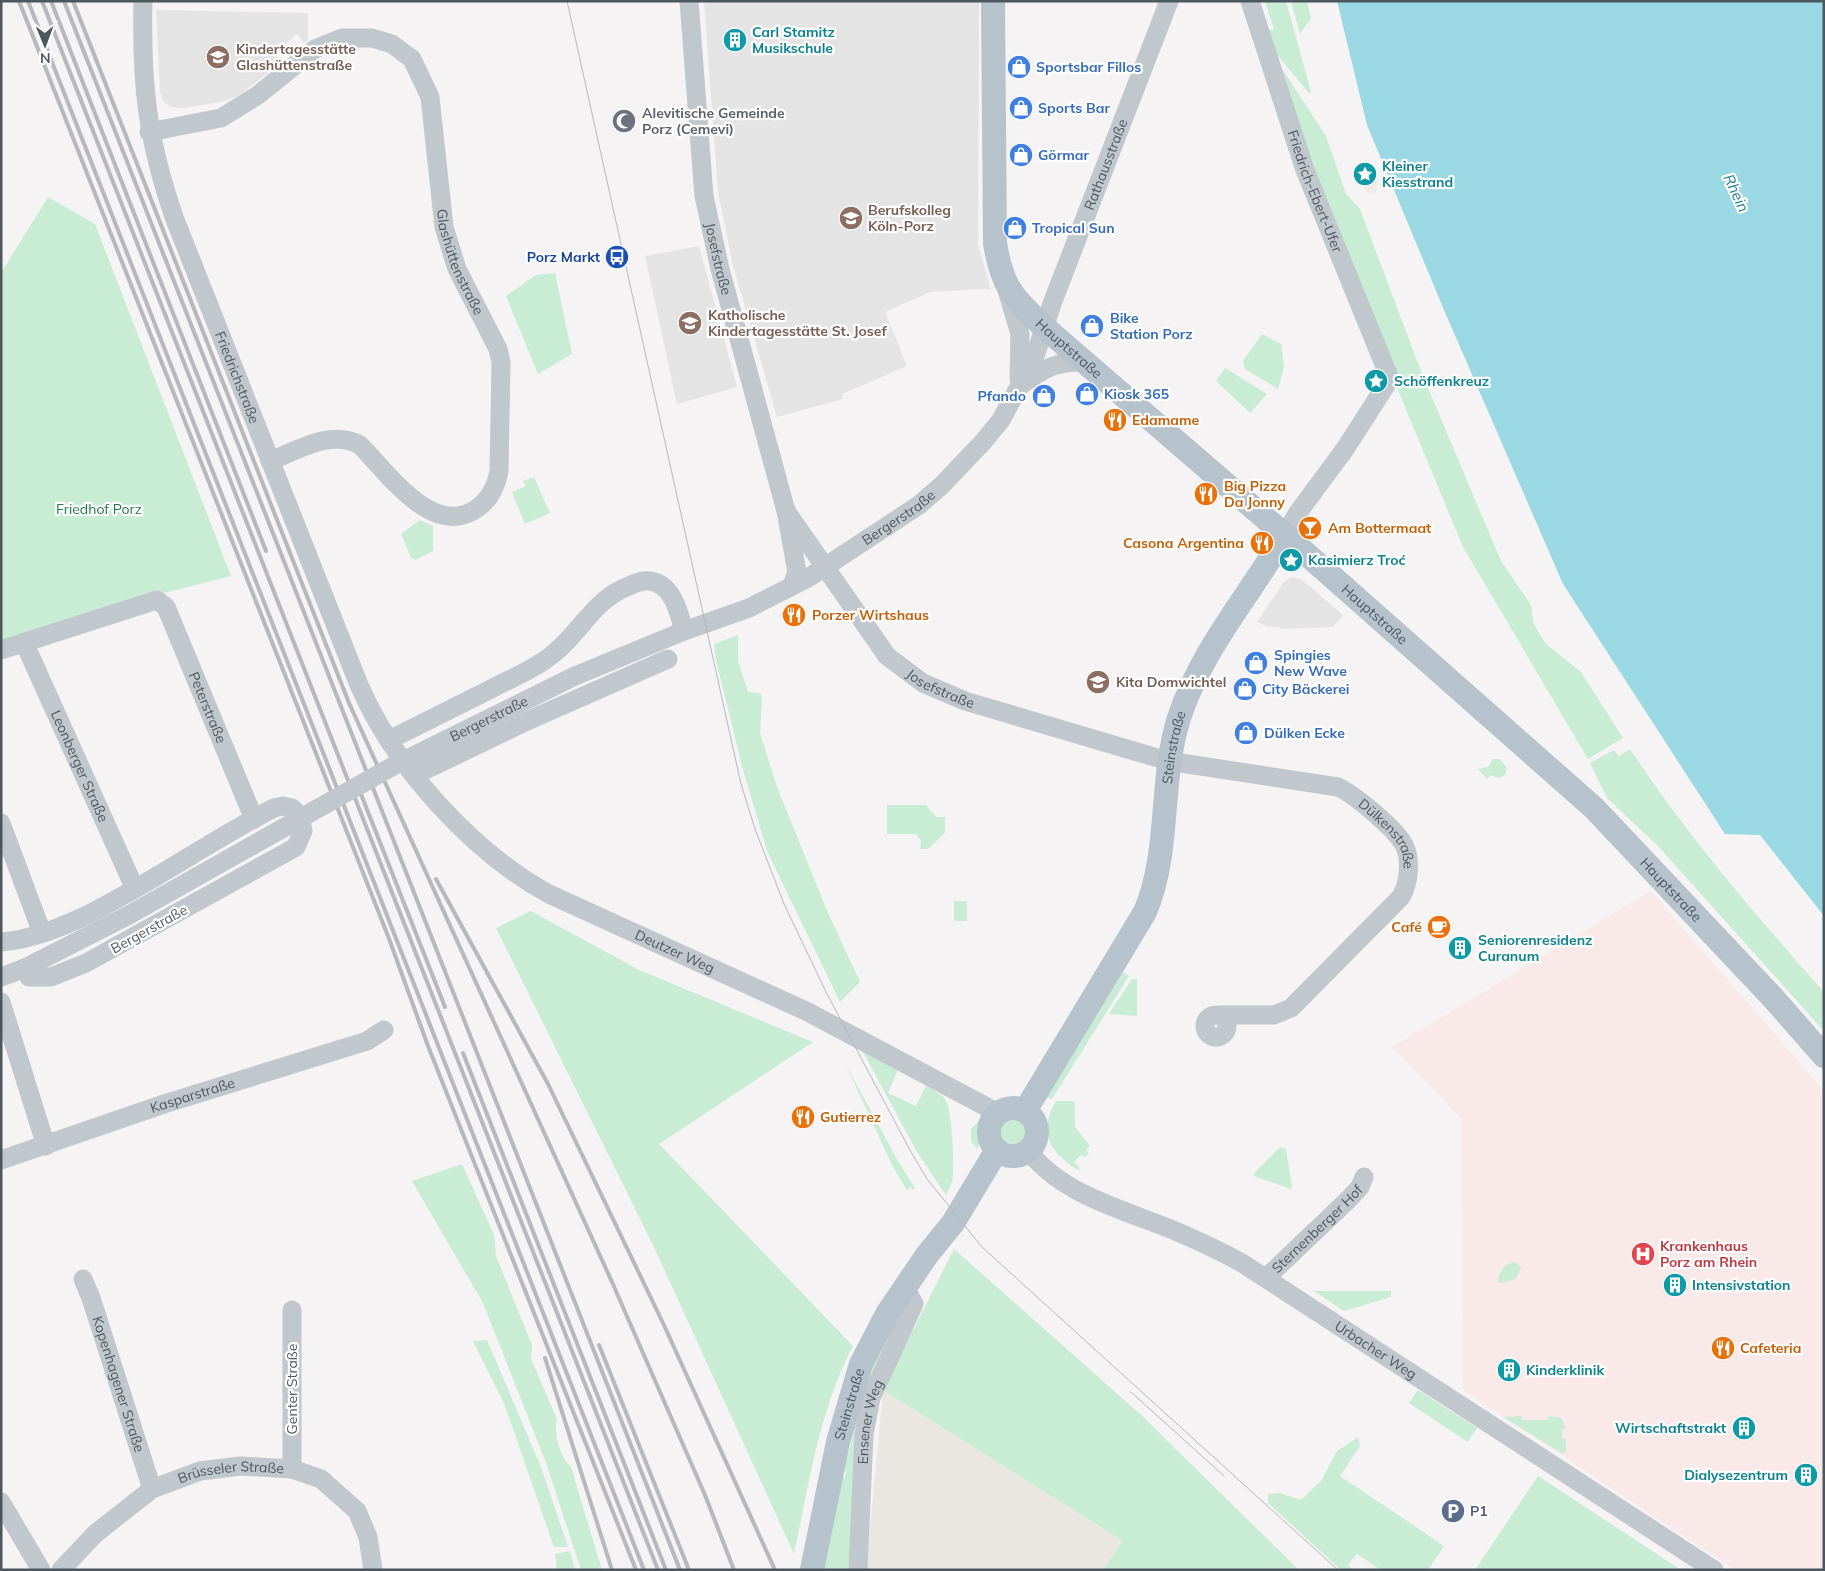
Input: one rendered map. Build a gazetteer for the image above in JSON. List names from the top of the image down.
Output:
{
  "streets": {
    "main road": ["Hauptstraße", "Steinstraße"],
    "street": [
      "Rathausstraße",
      "Friedrich-Ebert-Ufer",
      "Josefstraße",
      "Glashüttenstraße",
      "Friedrichstraße",
      "Bergerstraße",
      "Peterstraße",
      "Leonberger Straße",
      "Dülkenstraße",
      "Deutzer Weg",
      "Kasparstraße",
      "Sternenberger Hof",
      "Urbacher Weg",
      "Kopenhagener Straße",
      "Genter Straße",
      "Ensener Weg",
      "Brüsseler Straße"
    ]
  },
  "crossings": [
    ["Rathausstraße", "Hauptstraße"],
    ["Rathausstraße", "Bergerstraße"],
    ["Friedrich-Ebert-Ufer", "Steinstraße"],
    ["Josefstraße", "Bergerstraße"],
    ["Josefstraße", "Steinstraße"],
    ["Josefstraße", "Dülkenstraße"],
    ["Glashüttenstraße", "Friedrichstraße"],
    ["Hauptstraße", "Bergerstraße"],
    ["Hauptstraße", "Steinstraße"],
    ["Friedrichstraße", "Bergerstraße"],
    ["Friedrichstraße", "Deutzer Weg"],
    ["Bergerstraße", "Peterstraße"],
    ["Bergerstraße", "Leonberger Straße"],
    ["Bergerstraße", "Deutzer Weg"],
    ["Peterstraße", "Leonberger Straße"],
    ["Steinstraße", "Dülkenstraße"],
    ["Steinstraße", "Deutzer Weg"],
    ["Steinstraße", "Urbacher Weg"],
    ["Steinstraße", "Ensener Weg"],
    ["Deutzer Weg", "Urbacher Weg"],
    ["Sternenberger Hof", "Urbacher Weg"],
    ["Kopenhagener Straße", "Brüsseler Straße"],
    ["Genter Straße", "Brüsseler Straße"]
  ],
  "water": ["Rhein"],
  "parks": ["Friedhof Porz"],
  "places": {
    "building": [
      "Carl Stamitz Musikschule",
      "Seniorenresidenz Curanum",
      "Intensivstation",
      "Kinderklinik",
      "Wirtschaftstrakt",
      "Dialysezentrum"
    ],
    "school or university": [
      "Kindertagesstätte Glashüttenstraße",
      "Berufskolleg Köln-Porz",
      "Katholische Kindertagesstätte St. Josef",
      "Kita Domwichtel"
    ],
    "shop": [
      "Sportsbar Fillos",
      "Sports Bar",
      "Görmar",
      "Tropical Sun",
      "Bike Station Porz",
      "Kiosk 365",
      "Pfando",
      "Spingies New Wave",
      "City Bäckerei",
      "Dülken Ecke"
    ],
    "mosque": ["Alevitische Gemeinde Porz (Cemevi)"],
    "place": ["Kleiner Kiesstrand", "Schöffenkreuz", "Kasimierz Troć"],
    "bus stop": ["Porz Markt"],
    "restaurant": [
      "Edamame",
      "Big Pizza Da Jonny",
      "Casona Argentina",
      "Porzer Wirtshaus",
      "Gutierrez",
      "Cafeteria"
    ],
    "bar": ["Am Bottermaat"],
    "cafe": ["Café"],
    "hospital": ["Krankenhaus Porz am Rhein"],
    "parking": ["P1"]
  },
  "north": "bottom"
}
